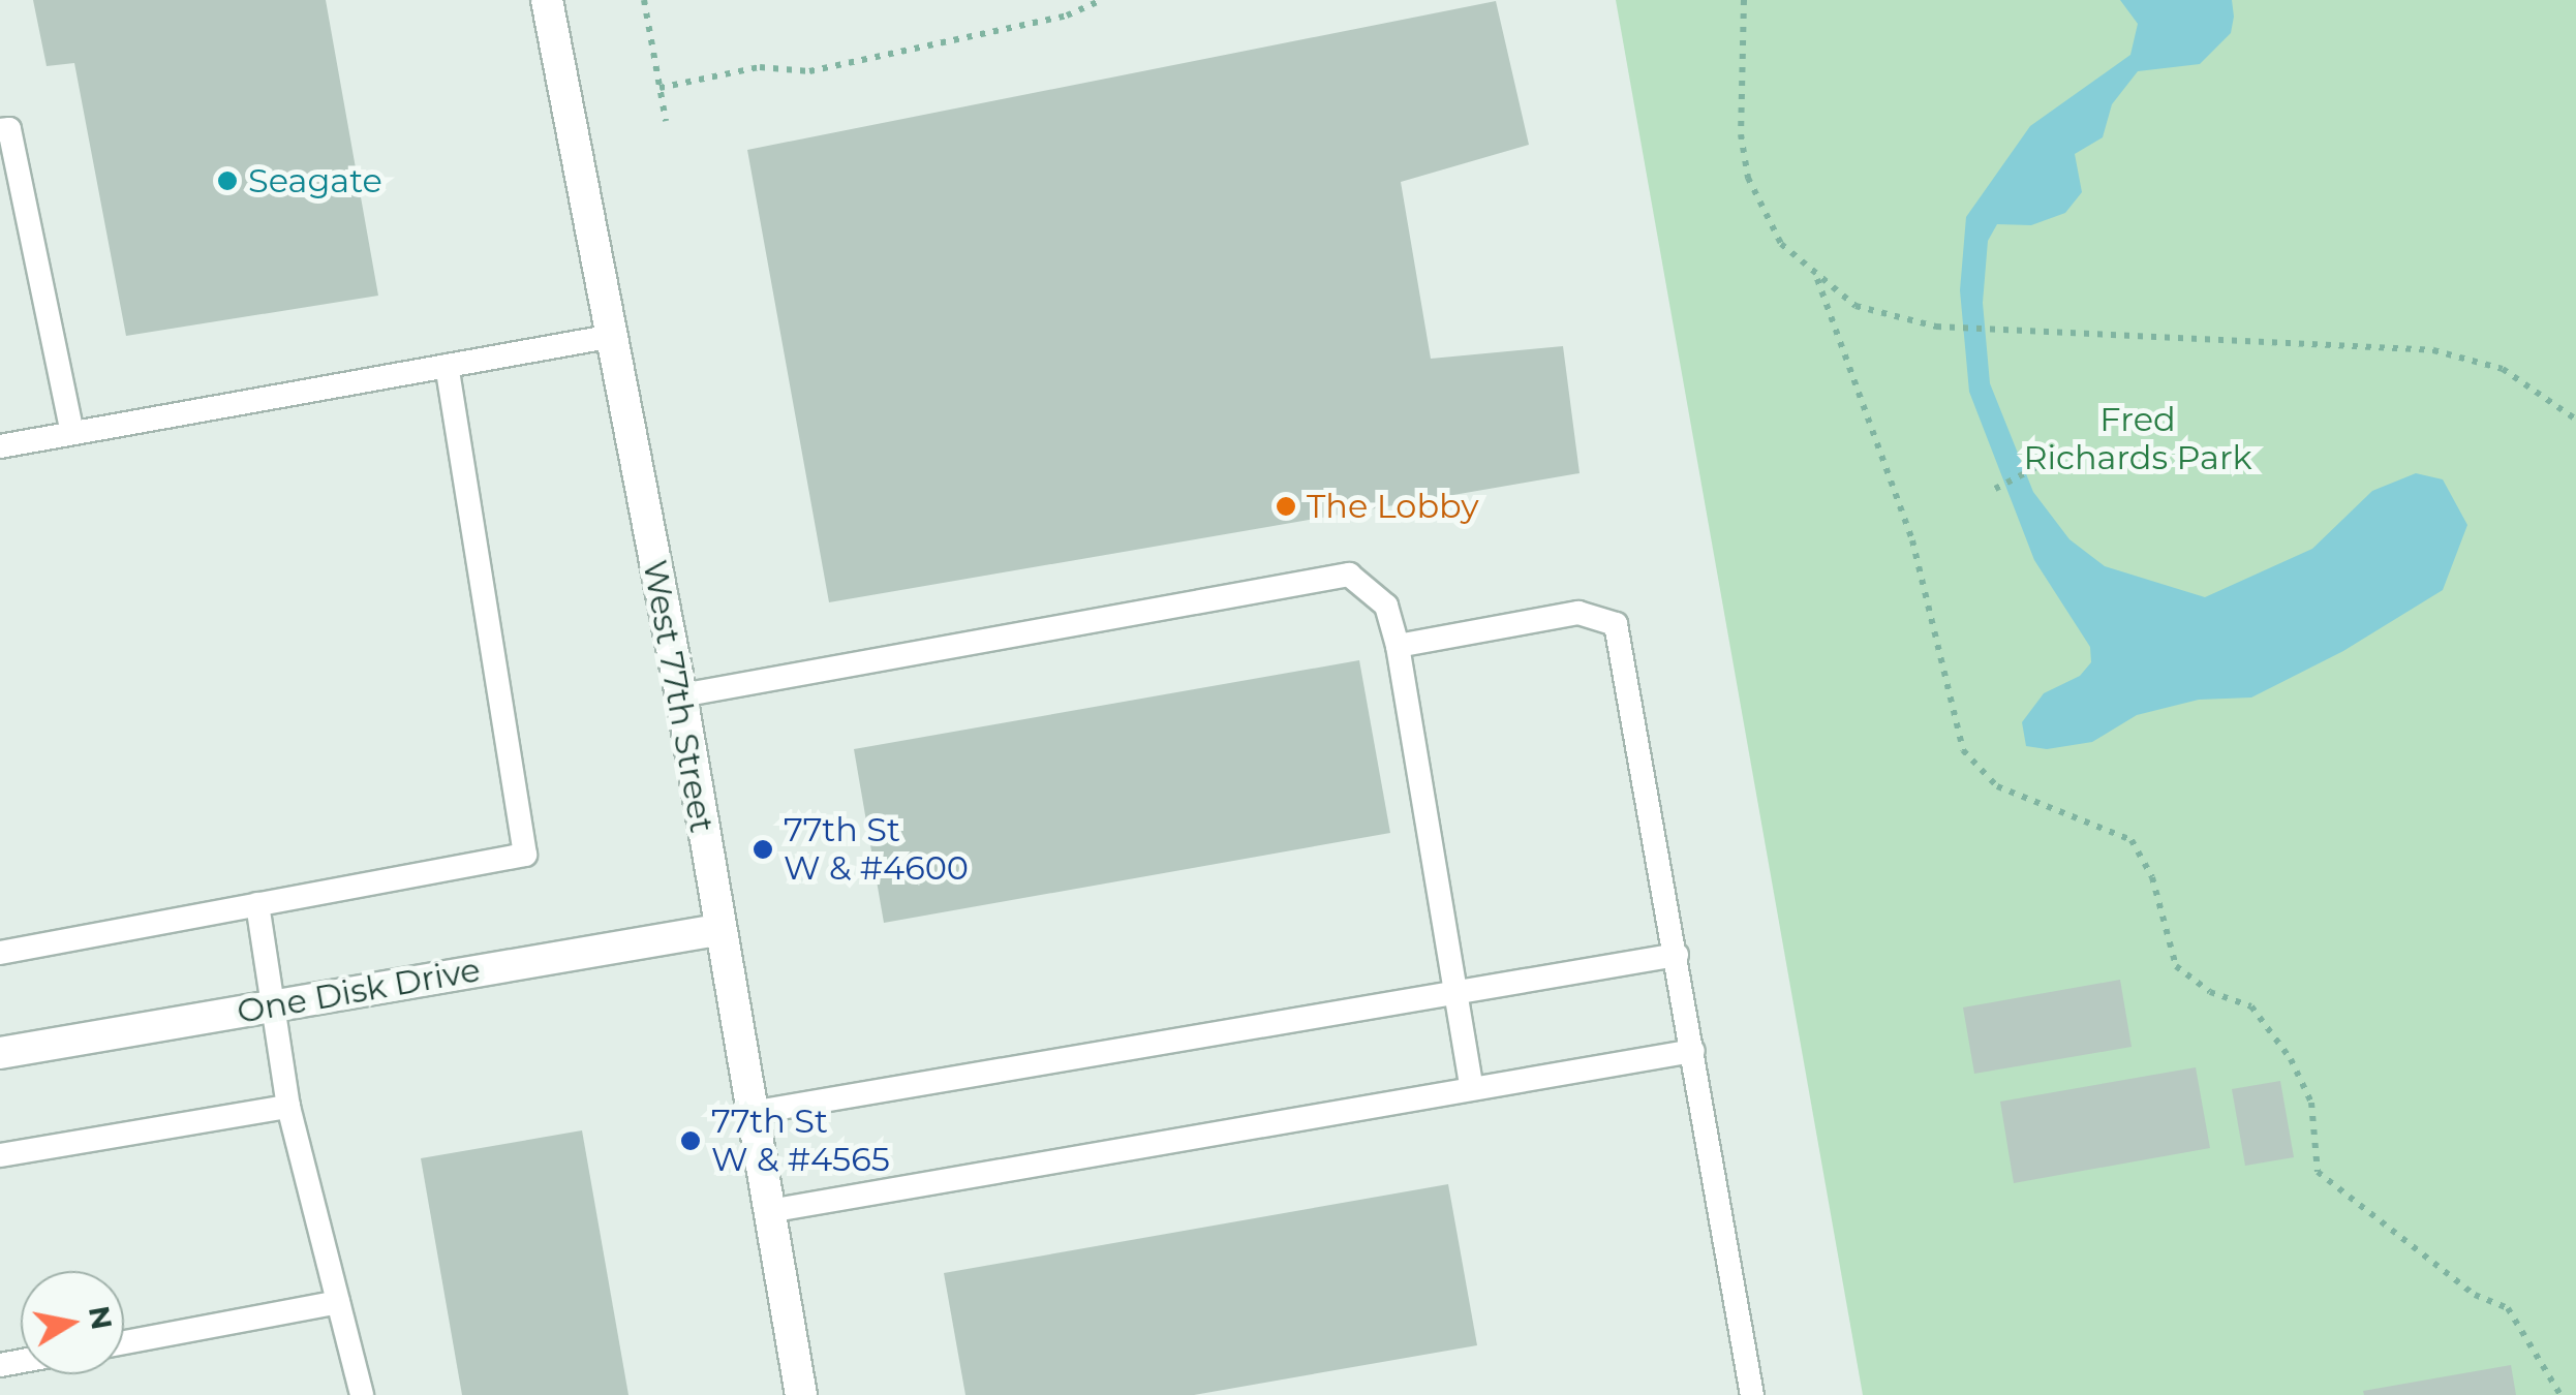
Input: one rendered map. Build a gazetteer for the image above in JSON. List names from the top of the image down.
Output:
{
  "streets": {
    "street": ["West 77th Street", "One Disk Drive"]
  },
  "crossings": [
    ["West 77th Street", "One Disk Drive"]
  ],
  "parks": ["Fred Richards Park"],
  "places": [
    "Seagate",
    "The Lobby",
    "77th St W & #4600",
    "77th St W & #4565"
  ],
  "north": "right"
}
